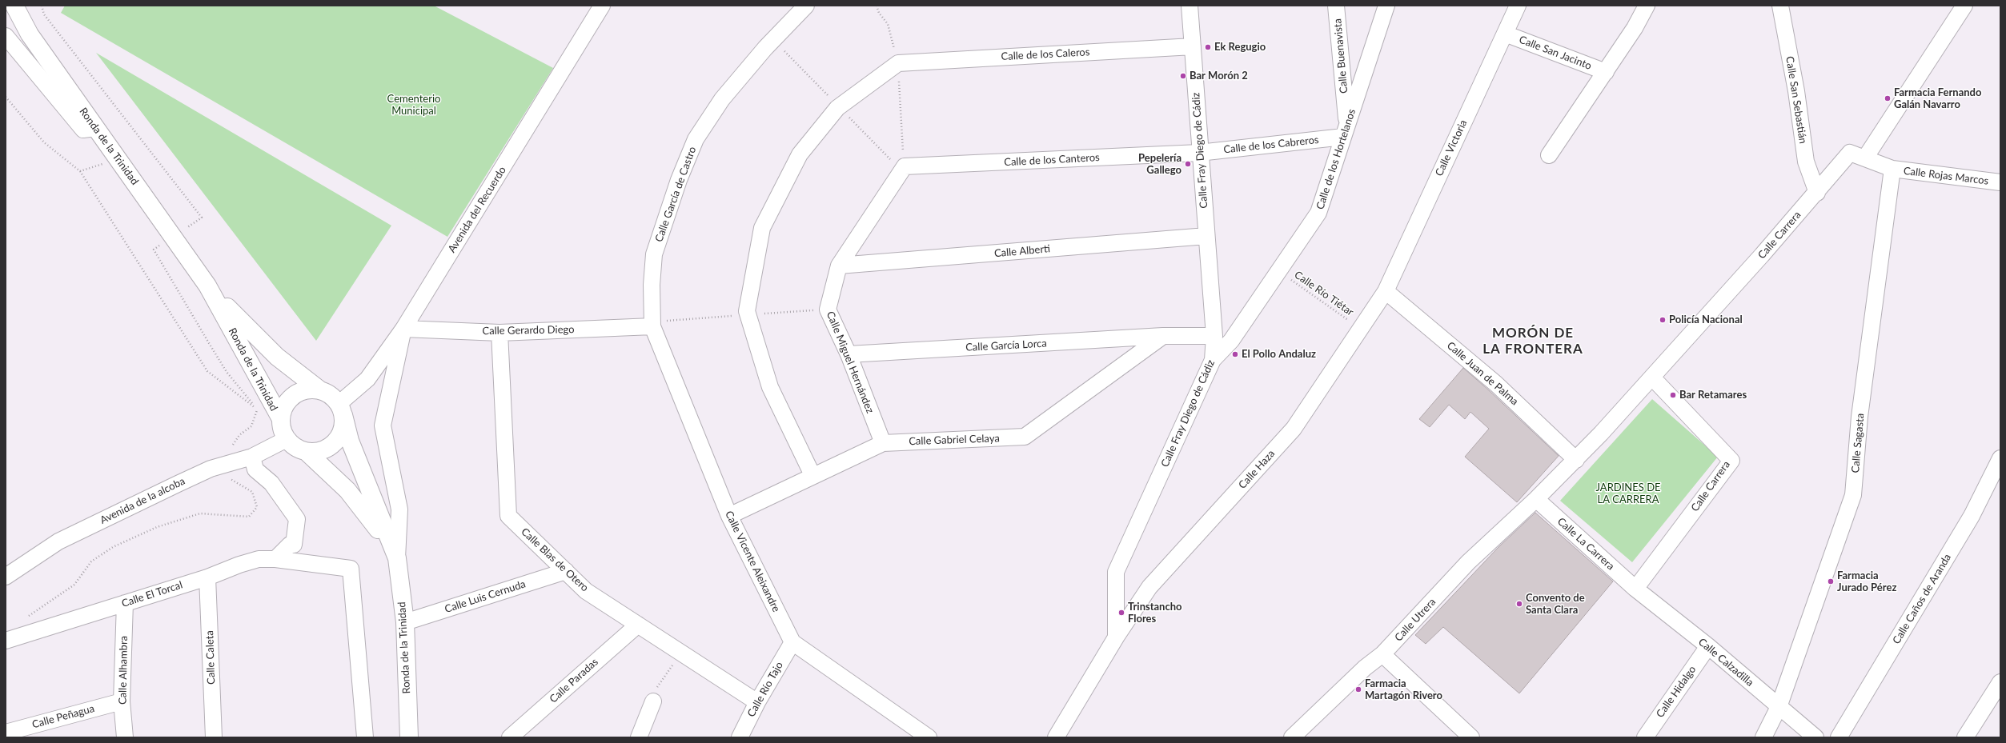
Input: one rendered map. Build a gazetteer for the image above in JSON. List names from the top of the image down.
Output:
{
  "streets": {
    "main road": ["Ronda de la Trinidad"],
    "street": [
      "Calle San Jacinto",
      "Calle de los Caleros",
      "Calle Buenavista",
      "Calle San Sebastián",
      "Calle de los Cabreros",
      "Calle Victoria",
      "Calle Fray Diego de Cádiz",
      "Calle de los Hortelanos",
      "Calle de los Canteros",
      "Calle Rojas Marcos",
      "Calle García de Castro",
      "Avenida del Recuerdo",
      "Calle Carrera",
      "Calle Alberti",
      "Calle Gerardo Diego",
      "Calle García Lorca",
      "Calle Miguel Hernández",
      "Calle Juan de Palma",
      "Calle Gabriel Celaya",
      "Calle Sagasta",
      "Calle Haza",
      "Avenida de la alcoba",
      "Calle La Carrera",
      "Calle Blas de Otero",
      "Calle Vicente Aleixandre",
      "Calle El Torcal",
      "Calle Luis Cernuda",
      "Calle Caños de Aranda",
      "Calle Utrera",
      "Calle Caleta",
      "Calle Calzadilla",
      "Calle Alhambra",
      "Calle Paradas",
      "Calle Río Tajo",
      "Calle Hidalgo",
      "Calle Peñagua"
    ],
    "path": ["Calle Río Tiétar"]
  },
  "crossings": [
    ["Calle San Jacinto", "Calle Victoria"],
    ["Calle de los Caleros", "Calle Fray Diego de Cádiz"],
    ["Calle Buenavista", "Calle de los Cabreros"],
    ["Calle Buenavista", "Calle de los Hortelanos"],
    ["Calle San Sebastián", "Calle Carrera"],
    ["Calle de los Cabreros", "Calle Fray Diego de Cádiz"],
    ["Calle de los Cabreros", "Calle de los Hortelanos"],
    ["Calle de los Cabreros", "Calle de los Canteros"],
    ["Ronda de la Trinidad", "Avenida del Recuerdo"],
    ["Ronda de la Trinidad", "Avenida de la alcoba"],
    ["Ronda de la Trinidad", "Calle Luis Cernuda"],
    ["Calle Victoria", "Calle Juan de Palma"],
    ["Calle Victoria", "Calle Haza"],
    ["Calle Fray Diego de Cádiz", "Calle de los Hortelanos"],
    ["Calle Fray Diego de Cádiz", "Calle de los Canteros"],
    ["Calle Fray Diego de Cádiz", "Calle Alberti"],
    ["Calle Fray Diego de Cádiz", "Calle García Lorca"],
    ["Calle Fray Diego de Cádiz", "Calle Haza"],
    ["Calle de los Hortelanos", "Calle Río Tiétar"],
    ["Calle de los Canteros", "Calle Miguel Hernández"],
    ["Calle Rojas Marcos", "Calle Carrera"],
    ["Calle Rojas Marcos", "Calle Sagasta"],
    ["Calle García de Castro", "Calle Gerardo Diego"],
    ["Calle García de Castro", "Calle Vicente Aleixandre"],
    ["Avenida del Recuerdo", "Calle Gerardo Diego"],
    ["Avenida del Recuerdo", "Avenida de la alcoba"],
    ["Calle Carrera", "Calle Juan de Palma"],
    ["Calle Carrera", "Calle La Carrera"],
    ["Calle Carrera", "Calle Utrera"],
    ["Calle Carrera", "Calle Calzadilla"],
    ["Calle Alberti", "Calle Miguel Hernández"],
    ["Calle Río Tiétar", "Calle Haza"],
    ["Calle Gerardo Diego", "Calle Blas de Otero"],
    ["Calle Gerardo Diego", "Calle Vicente Aleixandre"],
    ["Calle García Lorca", "Calle Miguel Hernández"],
    ["Calle García Lorca", "Calle Gabriel Celaya"],
    ["Calle Miguel Hernández", "Calle Gabriel Celaya"],
    ["Calle Juan de Palma", "Calle Haza"],
    ["Calle Gabriel Celaya", "Calle Vicente Aleixandre"],
    ["Calle Sagasta", "Calle Calzadilla"],
    ["Calle La Carrera", "Calle Utrera"],
    ["Calle La Carrera", "Calle Calzadilla"],
    ["Calle Blas de Otero", "Calle Luis Cernuda"],
    ["Calle Blas de Otero", "Calle Paradas"],
    ["Calle Blas de Otero", "Calle Río Tajo"],
    ["Calle Vicente Aleixandre", "Calle Río Tajo"],
    ["Calle El Torcal", "Calle Caleta"],
    ["Calle El Torcal", "Calle Alhambra"],
    ["Calle Calzadilla", "Calle Hidalgo"],
    ["Calle Alhambra", "Calle Peñagua"]
  ],
  "districts": ["MORÓN DE LA FRONTERA"],
  "parks": ["Cementerio Municipal", "JARDINES DE LA CARRERA"],
  "places": [
    "Ek Regugio",
    "Bar Morón 2",
    "Farmacia Fernando Galán Navarro",
    "Pepelería Gallego",
    "Policía Nacional",
    "El Pollo Andaluz",
    "Bar Retamares",
    "Farmacia Jurado Pérez",
    "Convento de Santa Clara",
    "Trinstancho Flores",
    "Farmacia Martagón Rivero"
  ]
}
